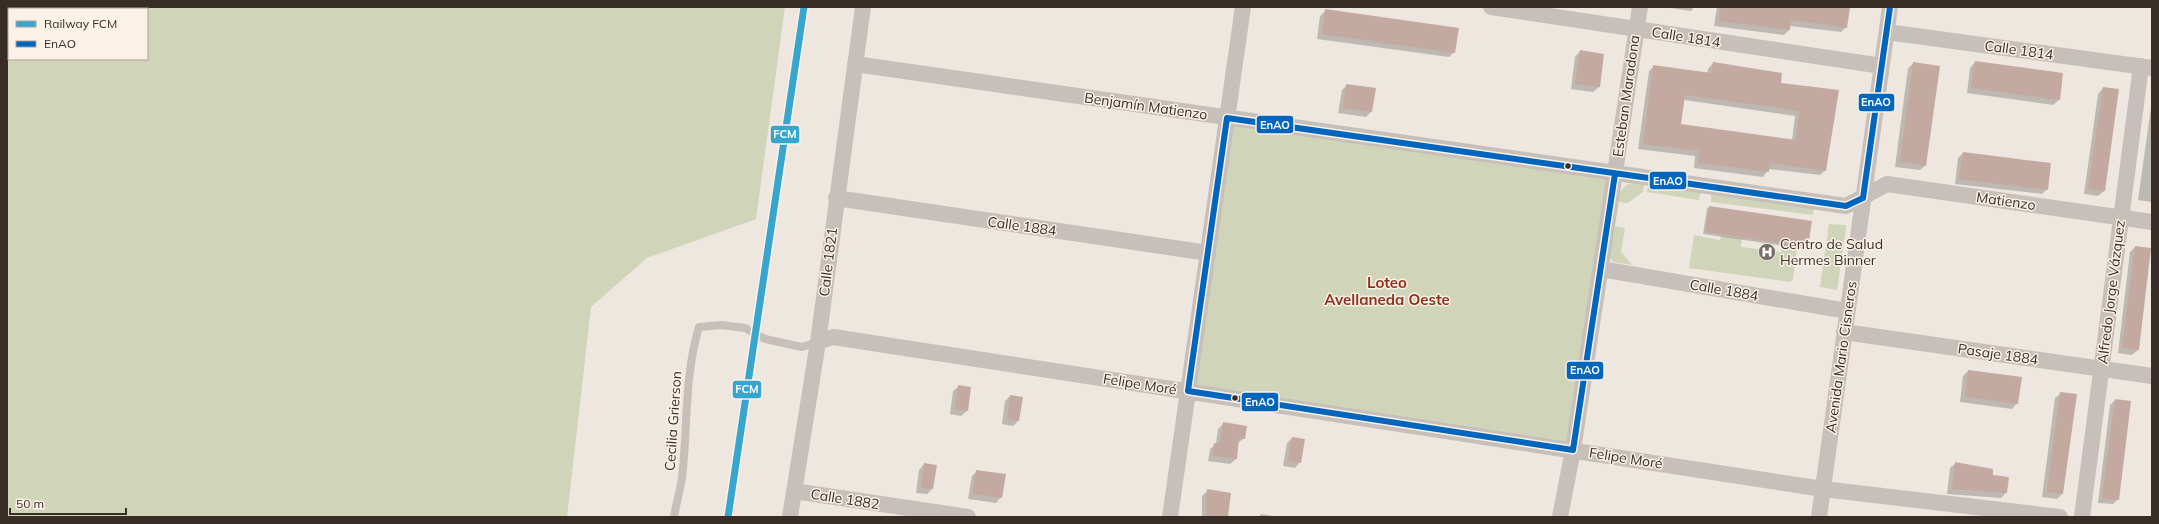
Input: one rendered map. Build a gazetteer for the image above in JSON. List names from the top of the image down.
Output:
{
  "streets": {
    "street": [
      "Calle 1814",
      "Esteban Maradona",
      "Benjamín Matienzo",
      "Matienzo",
      "Calle 1884",
      "Calle 1821",
      "Alfredo Jorge Vázquez",
      "Pasaje 1884",
      "Avenida Mario Cisneros",
      "Felipe Moré",
      "Calle 1882"
    ],
    "lane": ["Cecilia Grierson"]
  },
  "crossings": [
    ["Calle 1814", "Esteban Maradona"],
    ["Calle 1814", "Alfredo Jorge Vázquez"],
    ["Calle 1814", "Avenida Mario Cisneros"],
    ["Esteban Maradona", "Benjamín Matienzo"],
    ["Esteban Maradona", "Calle 1884"],
    ["Esteban Maradona", "Felipe Moré"],
    ["Benjamín Matienzo", "Matienzo"],
    ["Benjamín Matienzo", "Calle 1821"],
    ["Benjamín Matienzo", "Avenida Mario Cisneros"],
    ["Matienzo", "Alfredo Jorge Vázquez"],
    ["Matienzo", "Avenida Mario Cisneros"],
    ["Calle 1884", "Calle 1821"],
    ["Calle 1884", "Avenida Mario Cisneros"],
    ["Calle 1821", "Felipe Moré"],
    ["Calle 1821", "Calle 1882"],
    ["Alfredo Jorge Vázquez", "Pasaje 1884"],
    ["Pasaje 1884", "Avenida Mario Cisneros"],
    ["Avenida Mario Cisneros", "Felipe Moré"],
    ["Felipe Moré", "Cecilia Grierson"]
  ],
  "districts": ["Loteo Avellaneda Oeste"],
  "places": {
    "hospital": ["Centro de Salud Hermes Binner"]
  },
  "lines": ["rail line FCM", "transit line EnAO"],
  "legend": ["Railway FCM", "EnAO"],
  "scale_bar": "50 m"
}
